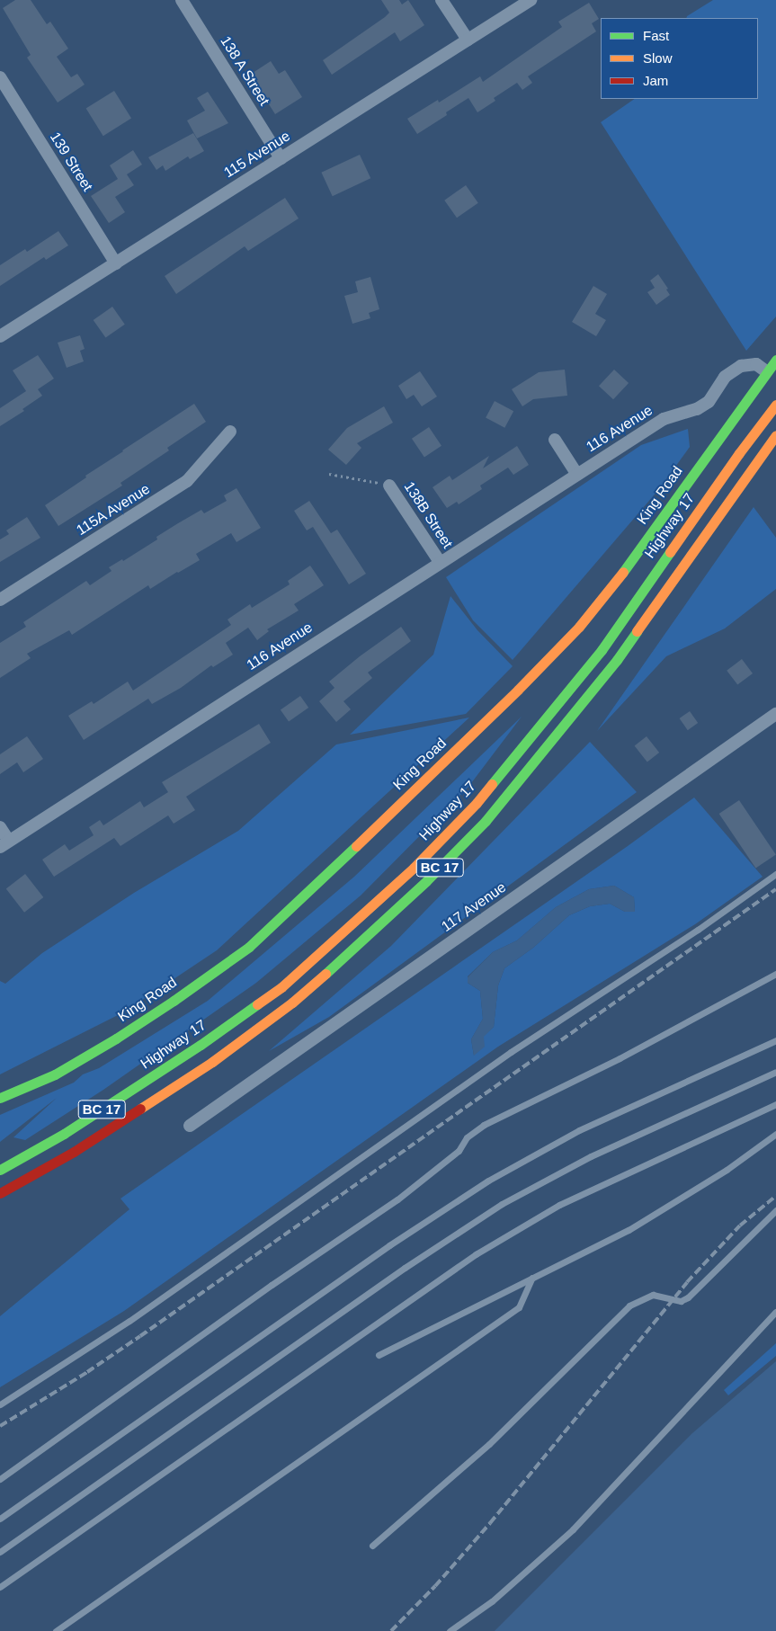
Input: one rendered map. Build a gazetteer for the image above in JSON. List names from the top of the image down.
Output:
{
  "streets": {
    "main road": ["King Road", "Highway 17", "BC 17"],
    "street": [
      "138 A Street",
      "115 Avenue",
      "139 Street",
      "116 Avenue",
      "115A Avenue",
      "138B Street",
      "117 Avenue"
    ]
  },
  "crossings": [
    ["138 A Street", "115 Avenue"],
    ["115 Avenue", "139 Street"],
    ["116 Avenue", "King Road"],
    ["116 Avenue", "138B Street"]
  ],
  "legend": ["Fast", "Slow", "Jam"]
}
